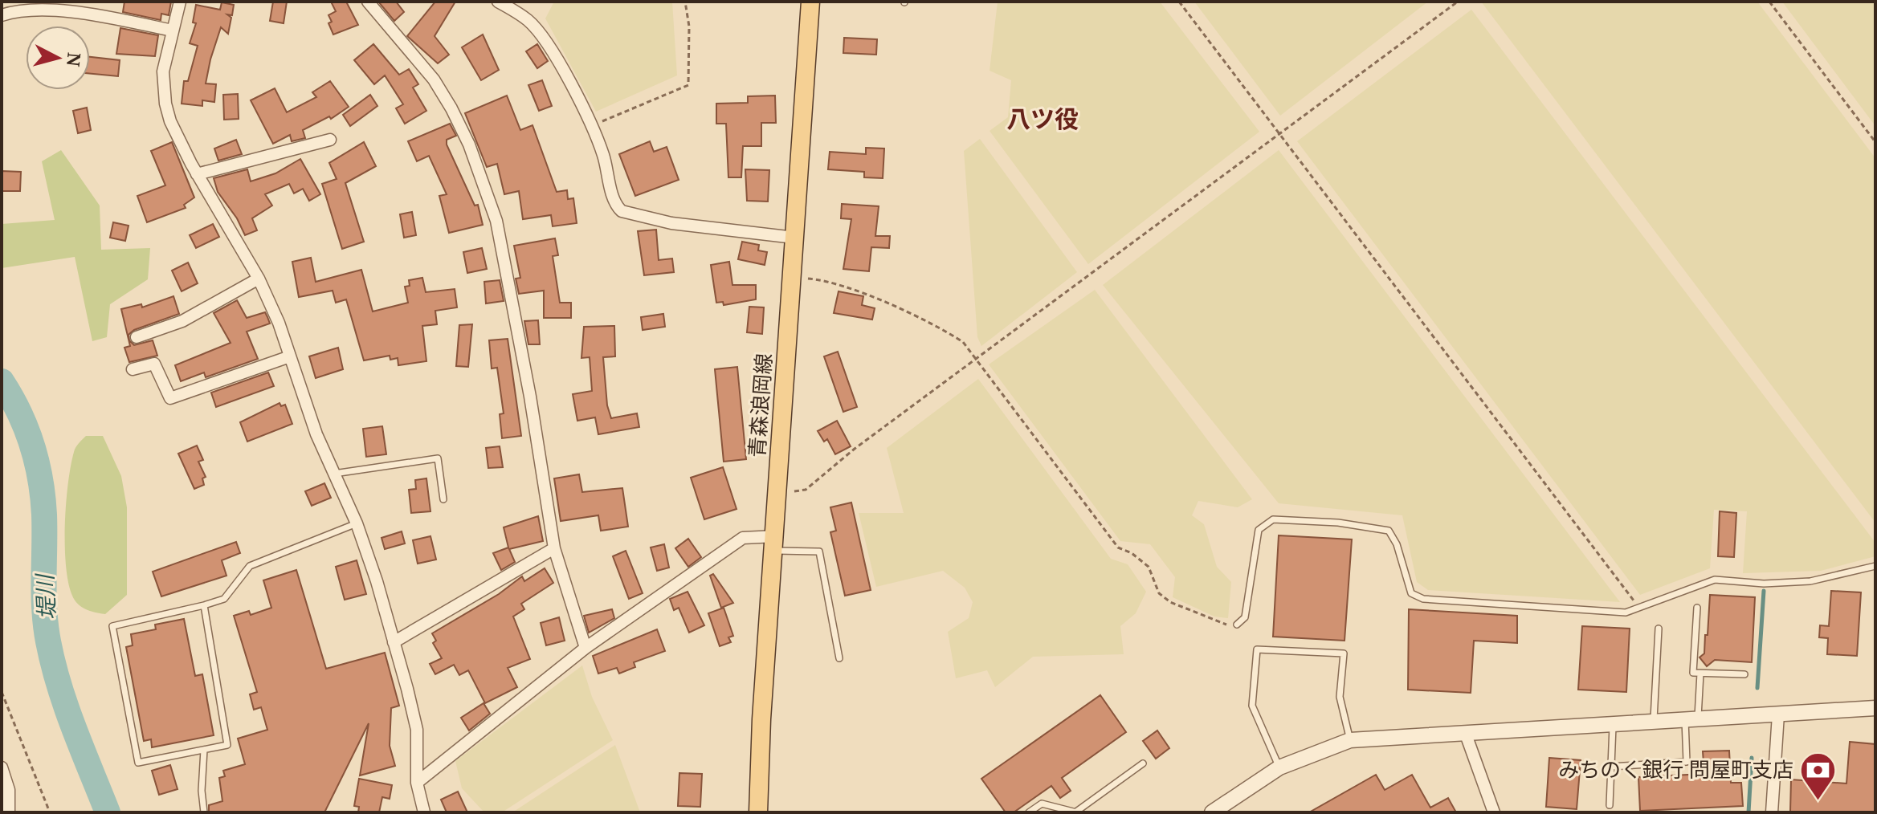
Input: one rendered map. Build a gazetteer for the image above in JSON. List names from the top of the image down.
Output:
{
  "streets": {
    "main road": ["青森浪岡線"]
  },
  "districts": ["八ツ役"],
  "water": ["堤川"],
  "places": {
    "bank": ["みちのく銀行 問屋町支店"]
  },
  "north": "right"
}
